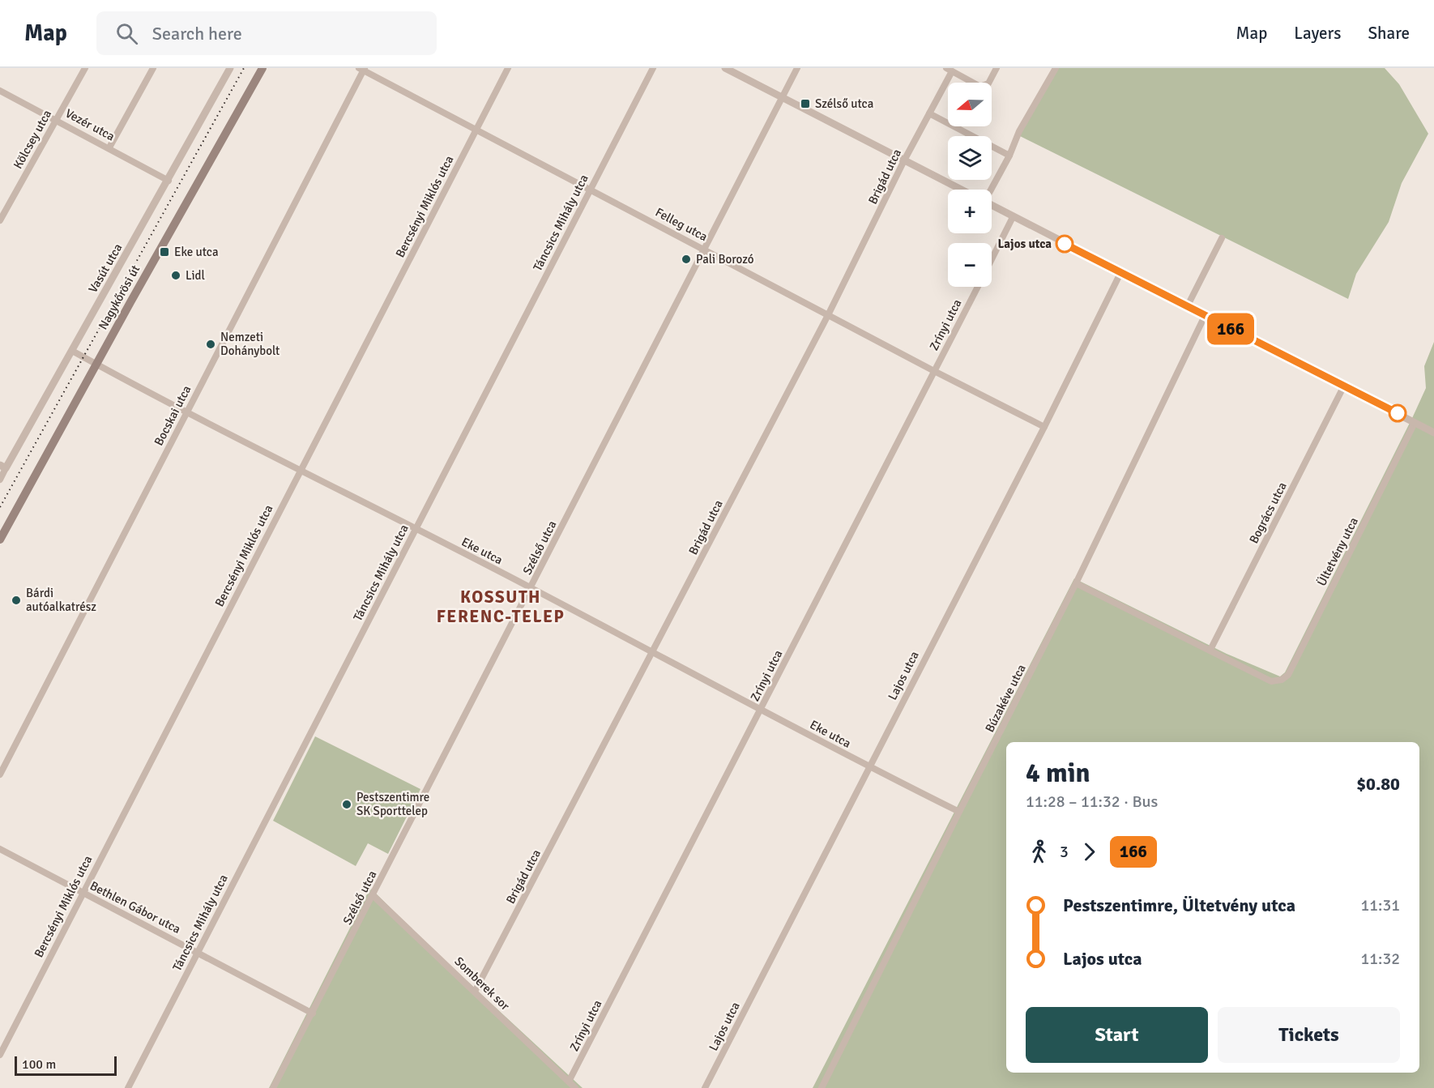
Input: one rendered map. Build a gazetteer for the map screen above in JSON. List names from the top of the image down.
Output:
{
  "streets": {
    "main road": ["Nagykőrösi út"],
    "street": [
      "Vezér utca",
      "Kölcsey utca",
      "Brigád utca",
      "Bercsényi Miklós utca",
      "Táncsics Mihály utca",
      "Felleg utca",
      "Vasút utca",
      "Zrínyi utca",
      "Bocskai utca",
      "Bogrács utca",
      "Szélső utca",
      "Eke utca",
      "Ültetvény utca",
      "Lajos utca",
      "Búzakéve utca",
      "Bethlen Gábor utca",
      "Somberek sor"
    ]
  },
  "crossings": [
    ["Vezér utca", "Kölcsey utca"],
    ["Vezér utca", "Vasút utca"],
    ["Brigád utca", "Felleg utca"],
    ["Brigád utca", "Eke utca"],
    ["Brigád utca", "Somberek sor"],
    ["Bercsényi Miklós utca", "Felleg utca"],
    ["Bercsényi Miklós utca", "Eke utca"],
    ["Bercsényi Miklós utca", "Bethlen Gábor utca"],
    ["Táncsics Mihály utca", "Felleg utca"],
    ["Táncsics Mihály utca", "Eke utca"],
    ["Táncsics Mihály utca", "Bethlen Gábor utca"],
    ["Felleg utca", "Zrínyi utca"],
    ["Felleg utca", "Bocskai utca"],
    ["Felleg utca", "Szélső utca"],
    ["Felleg utca", "Lajos utca"],
    ["Vasút utca", "Eke utca"],
    ["Nagykőrösi út", "Eke utca"],
    ["Zrínyi utca", "Eke utca"],
    ["Zrínyi utca", "Somberek sor"],
    ["Bocskai utca", "Eke utca"],
    ["Bogrács utca", "Ültetvény utca"],
    ["Szélső utca", "Eke utca"],
    ["Szélső utca", "Bethlen Gábor utca"],
    ["Szélső utca", "Somberek sor"],
    ["Eke utca", "Lajos utca"],
    ["Eke utca", "Búzakéve utca"]
  ],
  "districts": ["KOSSUTH FERENC-TELEP"],
  "places": {
    "transit": ["Szélső utca", "Eke utca"],
    "other": [
      "Lajos utca",
      "Pali Borozó",
      "Lidl",
      "Nemzeti Dohánybolt",
      "Bárdi autóalkatrész",
      "Pestszentimre SK Sporttelep"
    ]
  },
  "lines": ["bus line 166"],
  "scale_bar": "100 m",
  "north": "left",
  "page": {
    "header": "Map",
    "search": "Search here",
    "nav": ["Map", "Layers", "Share"],
    "on_map": "166",
    "map_buttons": ["+", "−"],
    "heading": ["4 min", "11:28 – 11:32 · Bus", "$0.80"],
    "legs": ["3", "166"],
    "list": [
      {
        "name": "Pestszentimre, Ültetvény utca",
        "value": "11:31"
      },
      {
        "name": "Lajos utca",
        "value": "11:32"
      }
    ],
    "buttons": ["Start", "Tickets"],
    "scale": "100 m"
  }
}
